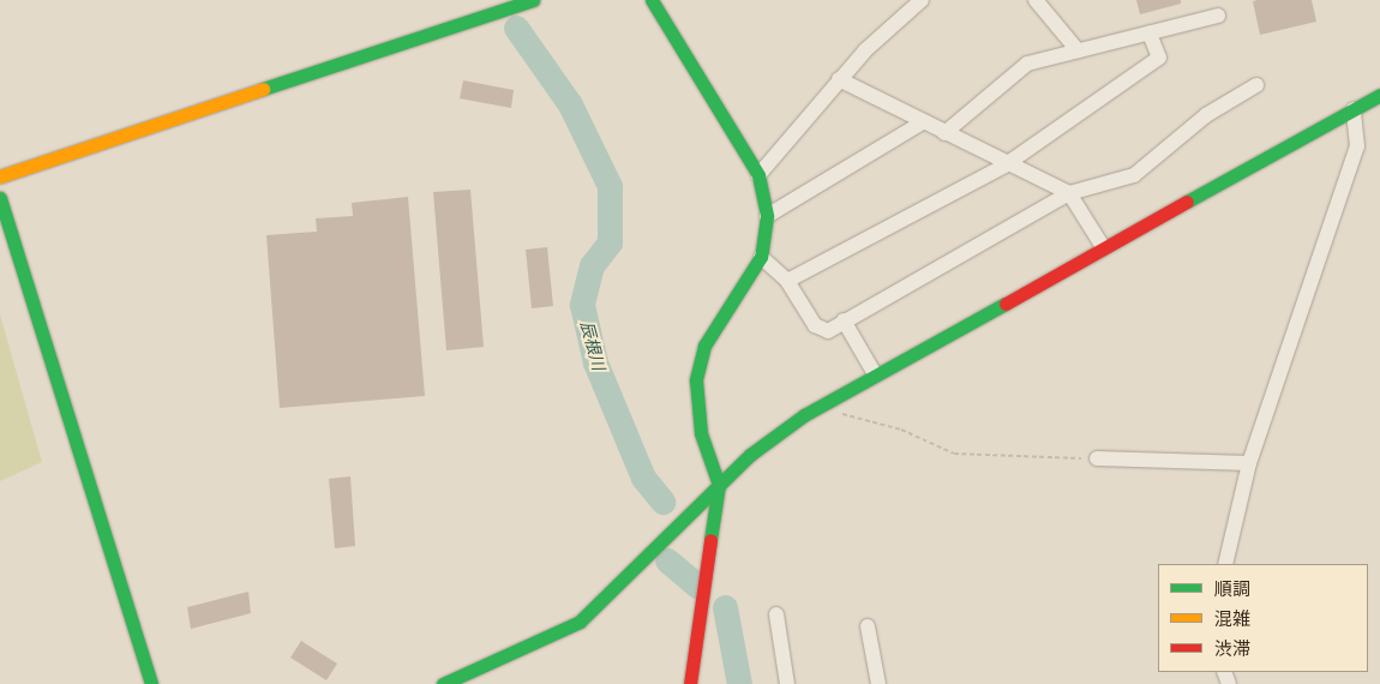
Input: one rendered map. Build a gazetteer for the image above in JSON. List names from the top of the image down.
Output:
{
  "water": ["辰根川"],
  "legend": ["順調", "混雑", "渋滞"]
}
